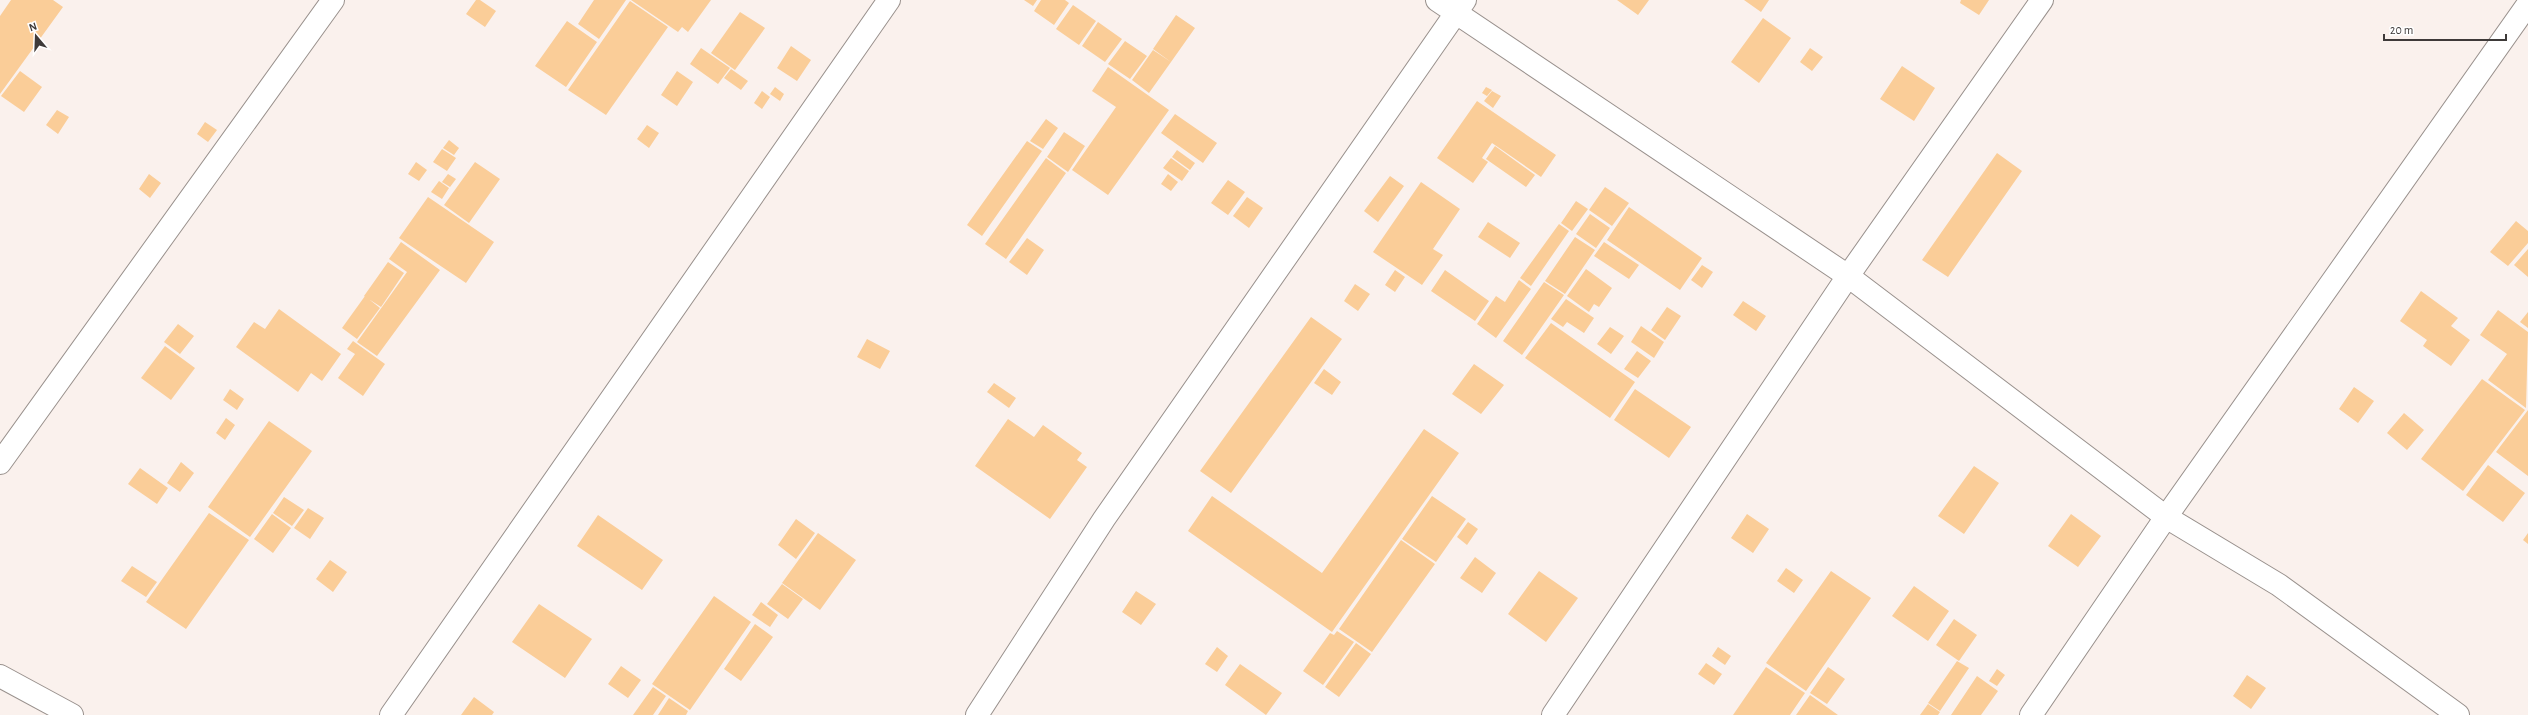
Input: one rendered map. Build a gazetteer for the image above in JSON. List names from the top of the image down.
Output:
{
  "scale_bar": "20 m",
  "north": "top"
}
